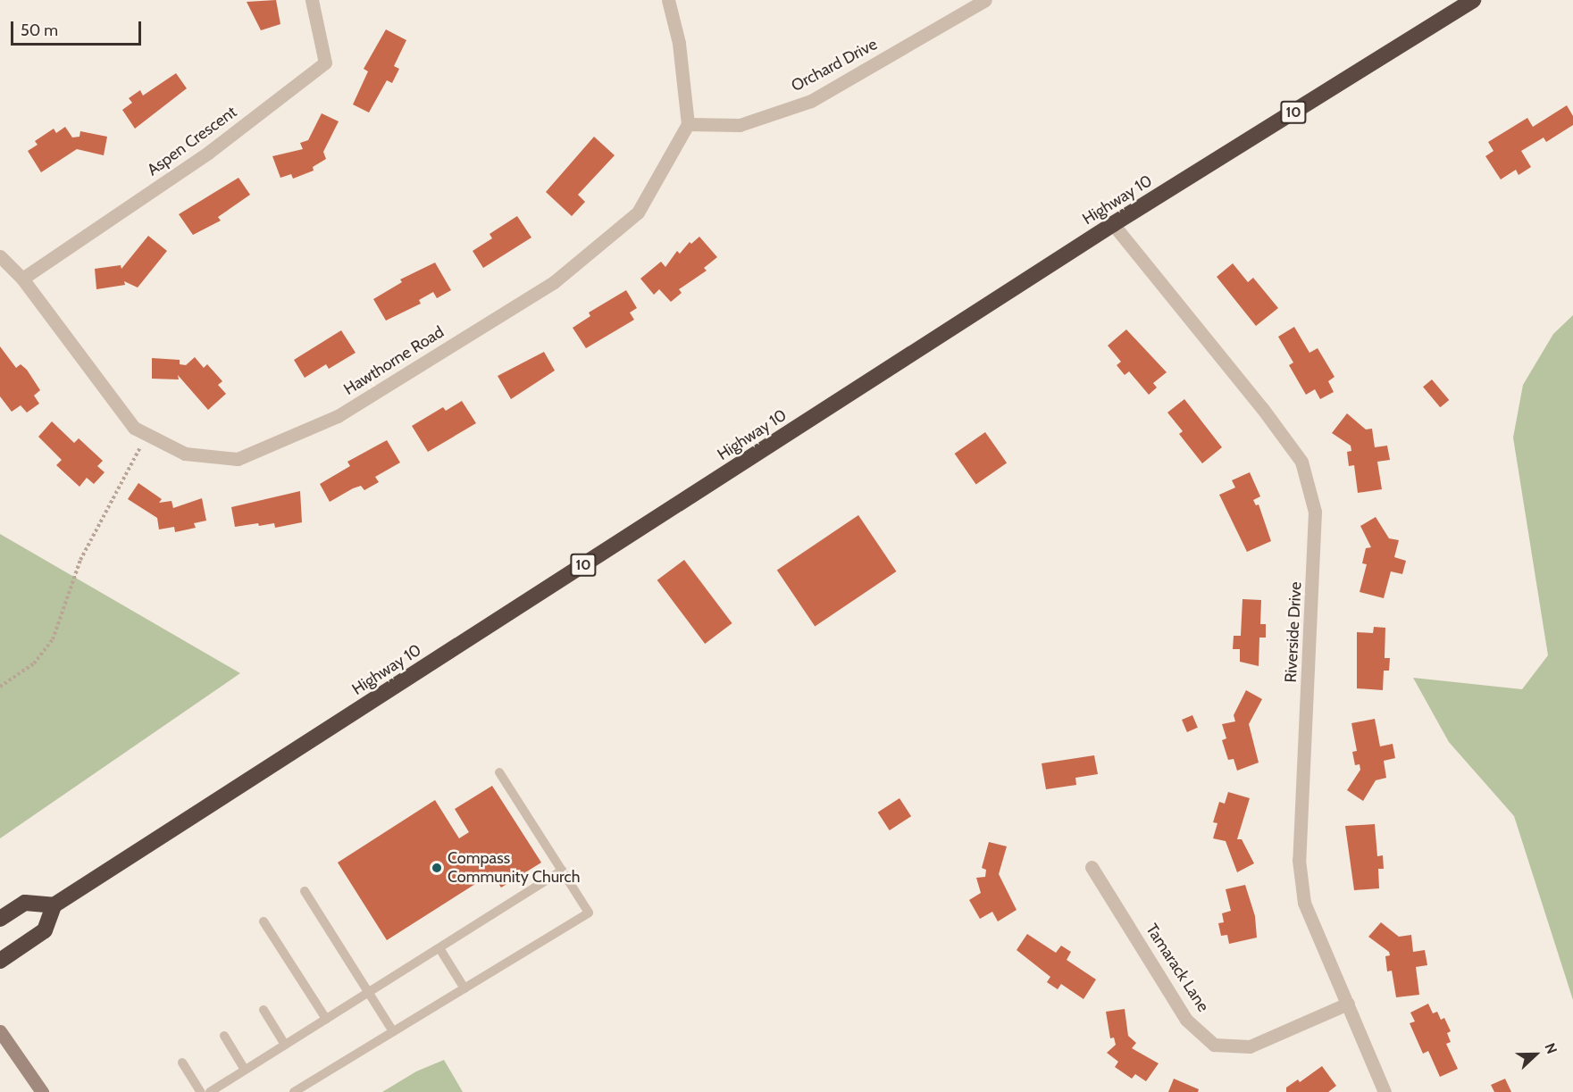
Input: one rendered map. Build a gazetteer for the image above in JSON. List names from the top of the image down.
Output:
{
  "streets": {
    "highway": ["10", "Highway 10"],
    "street": [
      "Orchard Drive",
      "Aspen Crescent",
      "Hawthorne Road",
      "Riverside Drive",
      "Tamarack Lane"
    ]
  },
  "crossings": [
    ["Orchard Drive", "Hawthorne Road"],
    ["Aspen Crescent", "Hawthorne Road"],
    ["Highway 10", "Riverside Drive"],
    ["Riverside Drive", "Tamarack Lane"]
  ],
  "places": ["Compass Community Church"],
  "scale_bar": "50 m",
  "north": "right"
}
